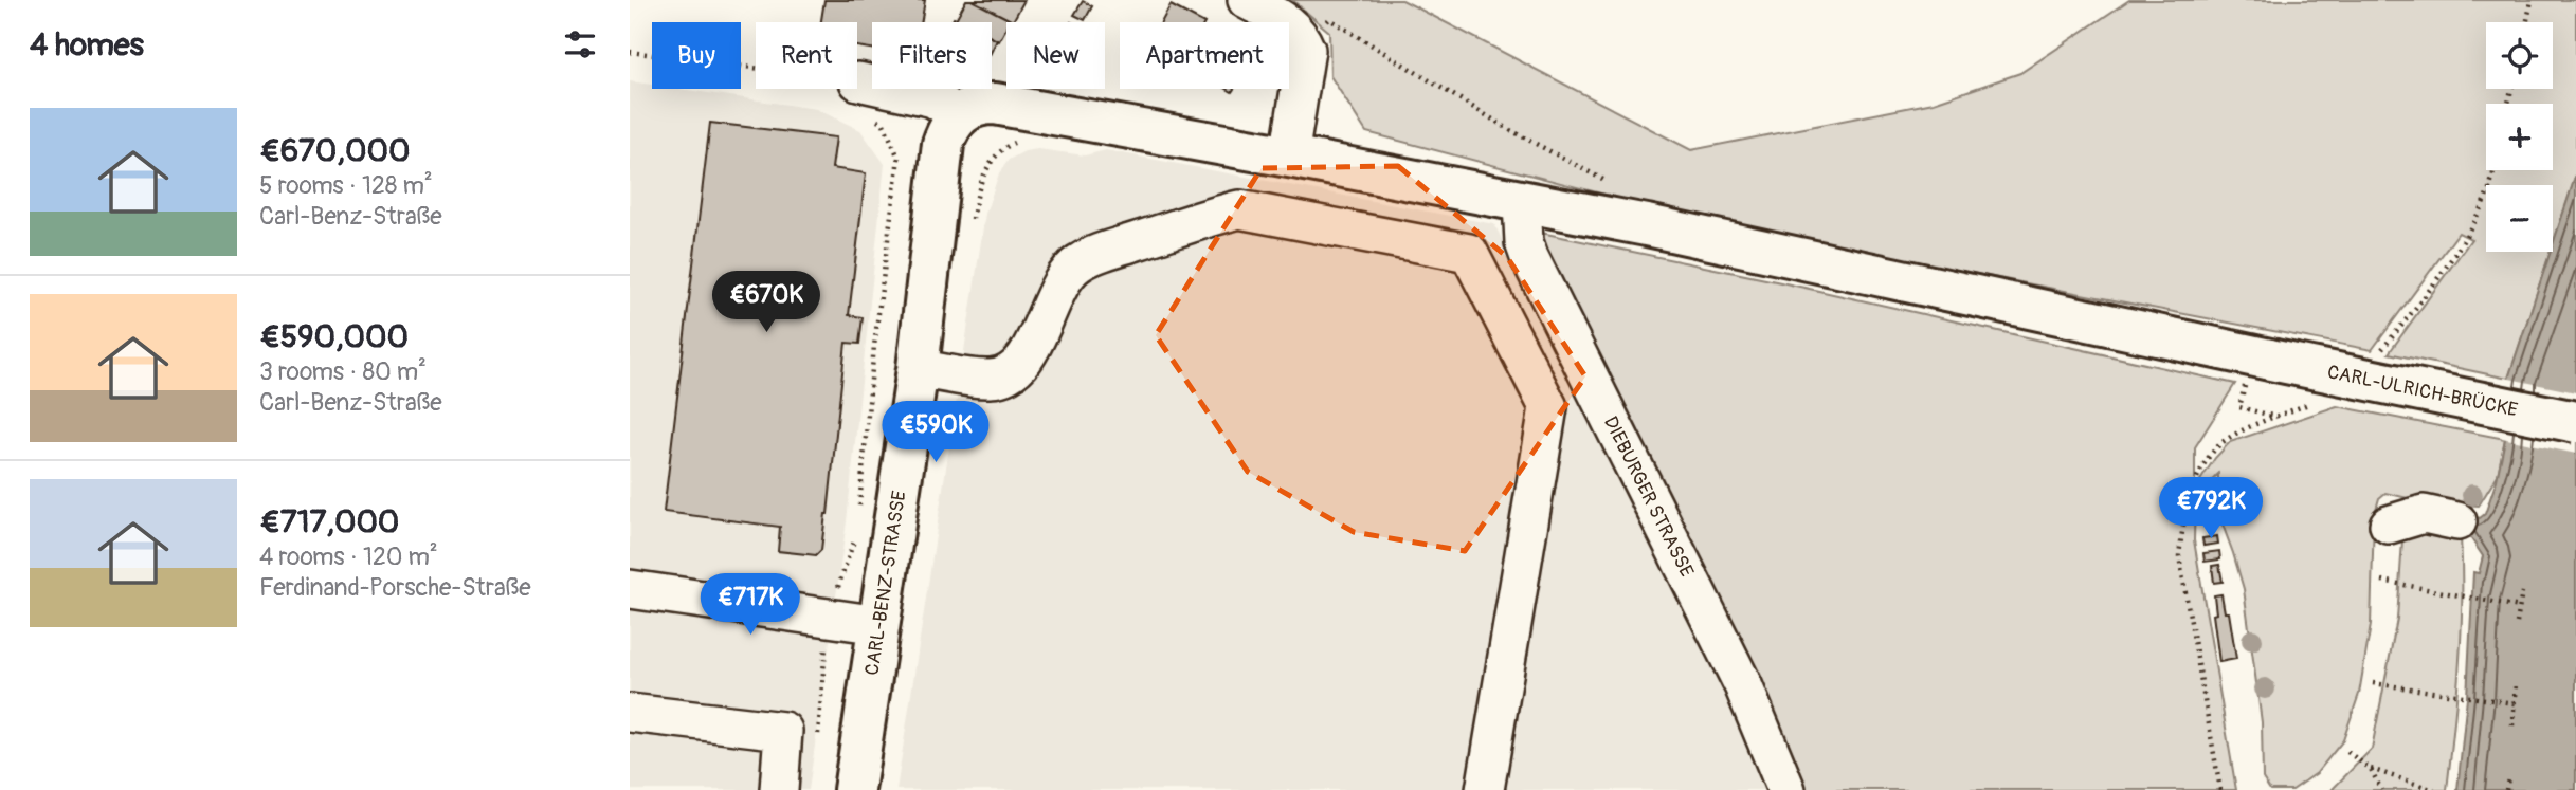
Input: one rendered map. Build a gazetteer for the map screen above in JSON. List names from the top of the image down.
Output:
{
  "streets": {
    "main road": ["CARL-ULRICH-BRÜCKE", "CARL-BENZ-STRASSE"],
    "street": ["DIEBURGER STRASSE"]
  },
  "crossings": [
    ["CARL-ULRICH-BRÜCKE", "DIEBURGER STRASSE"],
    ["CARL-ULRICH-BRÜCKE", "CARL-BENZ-STRASSE"]
  ],
  "page": {
    "heading": "4 homes",
    "map_buttons": ["+", "−"],
    "chip": [
      "Buy",
      "Rent",
      "Filters",
      "New",
      "Apartment"
    ],
    "list": [
      {
        "name": "€670,000",
        "note": "5 rooms · 128 m² · Carl-Benz-Straße"
      },
      {
        "name": "€590,000",
        "note": "3 rooms · 80 m² · Carl-Benz-Straße"
      },
      {
        "name": "€717,000",
        "note": "4 rooms · 120 m² · Ferdinand-Porsche-Straße"
      }
    ],
    "price": [
      "€670K",
      "€590K",
      "€792K",
      "€717K"
    ]
  }
}
